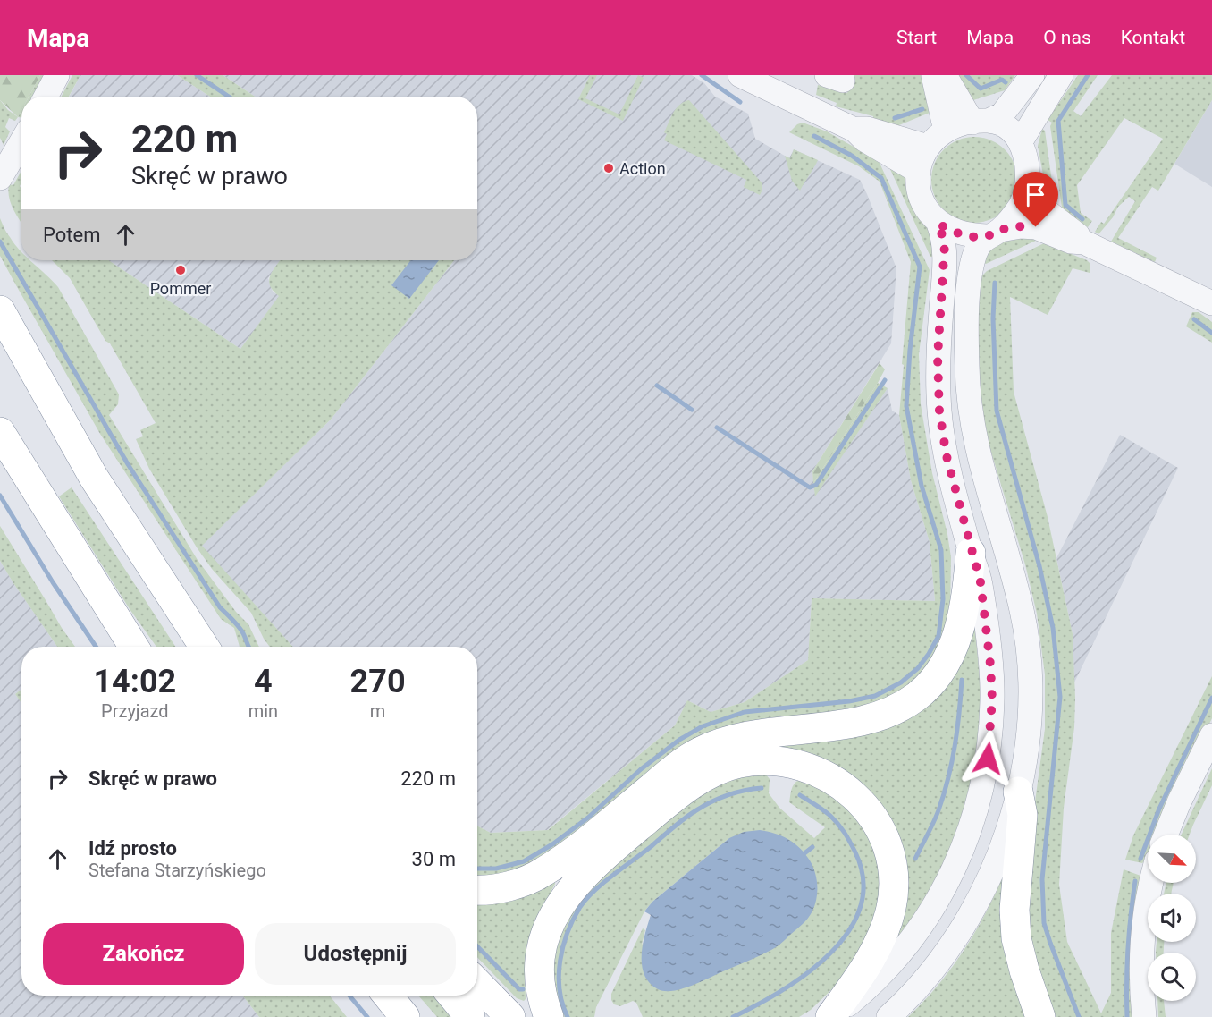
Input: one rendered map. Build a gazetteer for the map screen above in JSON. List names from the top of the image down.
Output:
{
  "places": ["Action", "Pommer"],
  "north": "bottom right",
  "page": {
    "header": "Mapa",
    "nav": [
      "Start",
      "Mapa",
      "O nas",
      "Kontakt"
    ],
    "turn": ["220 m", "Skręć w prawo"],
    "then": "Potem",
    "eta": [
      "14:02",
      "Przyjazd",
      "4",
      "min",
      "270",
      "m"
    ],
    "list": [
      {
        "name": "Skręć w prawo",
        "value": "220 m"
      },
      {
        "name": "Idź prosto",
        "note": "Stefana Starzyńskiego",
        "value": "30 m"
      }
    ],
    "buttons": ["Zakończ", "Udostępnij"]
  }
}
